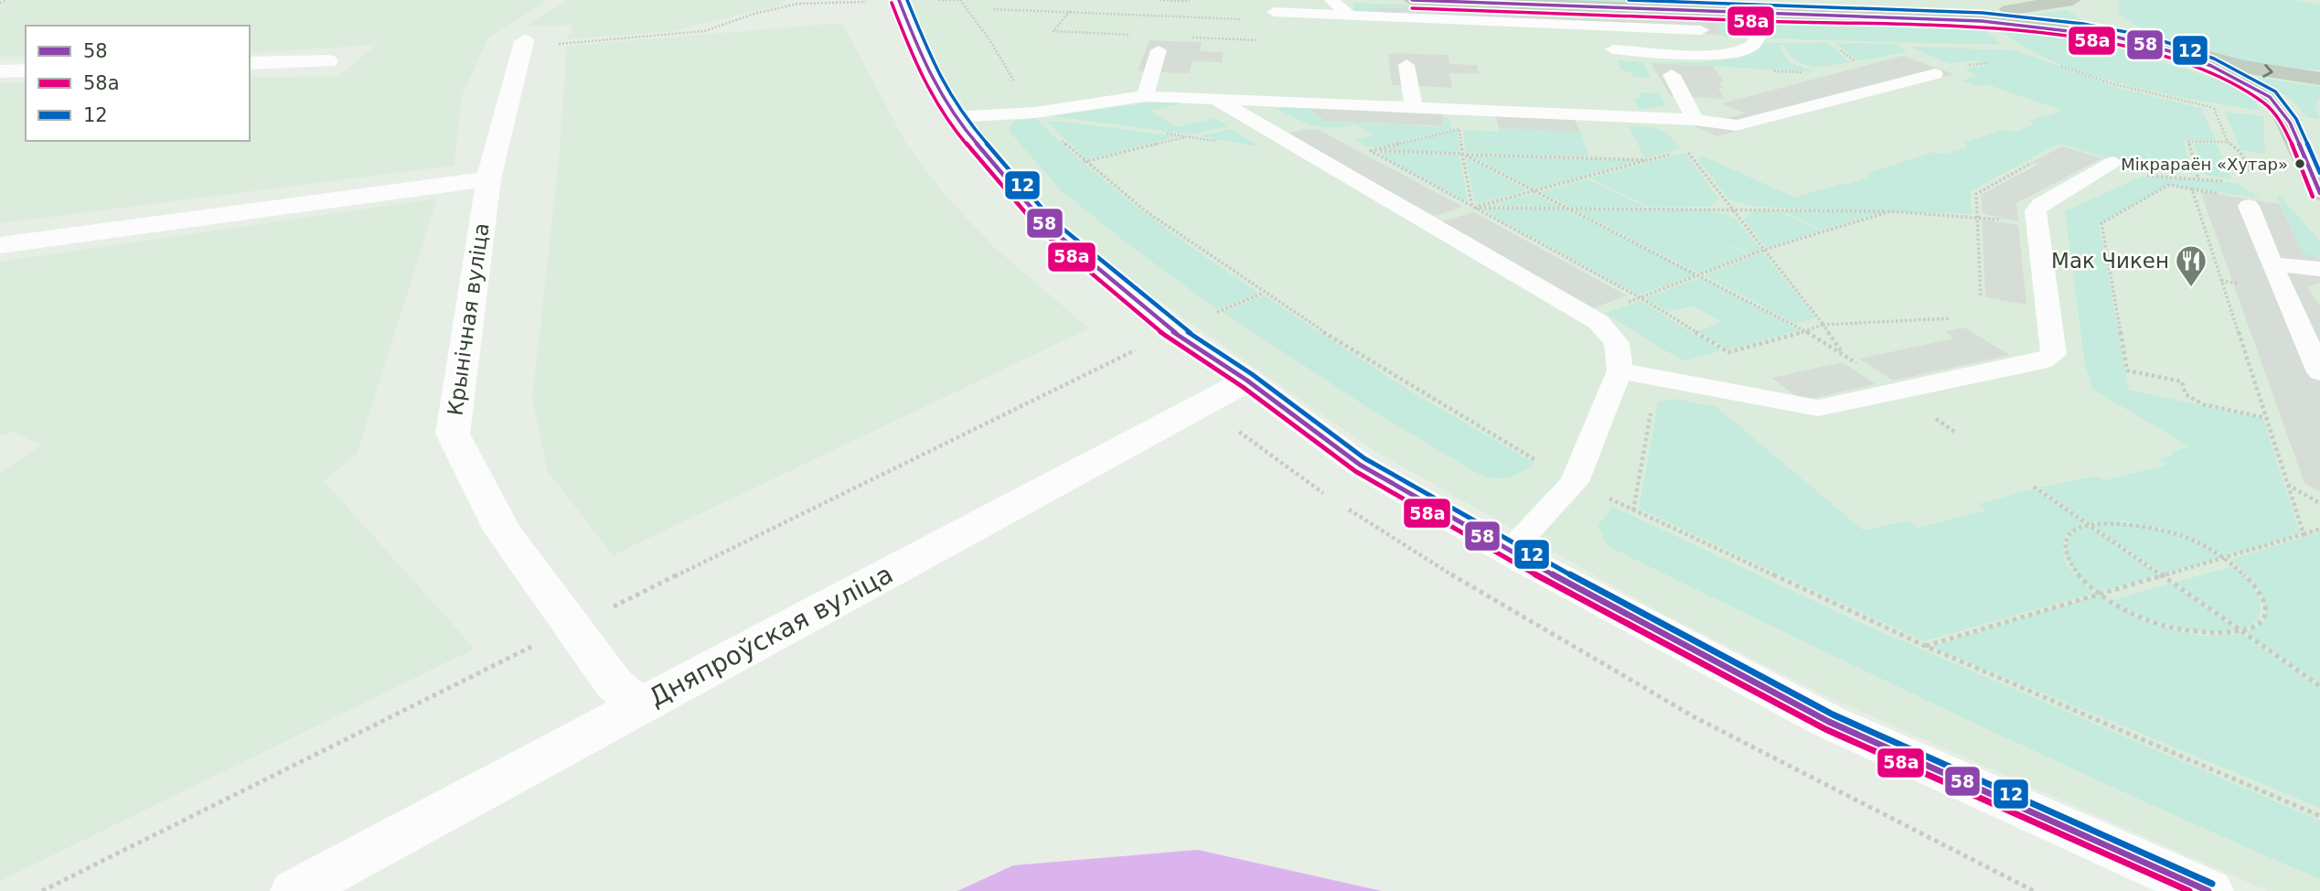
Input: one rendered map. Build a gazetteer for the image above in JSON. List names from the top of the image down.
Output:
{
  "streets": {
    "street": ["Крынічная вуліца", "Дняпроўская вуліца"]
  },
  "crossings": [
    ["Крынічная вуліца", "Дняпроўская вуліца"]
  ],
  "places": {
    "other": ["Мікрараён «Хутар»"],
    "restaurant": ["Мак Чикен"]
  },
  "lines": ["transit line 58", "transit line 12", "transit line 58а"],
  "legend": ["58", "58а", "12"]
}
